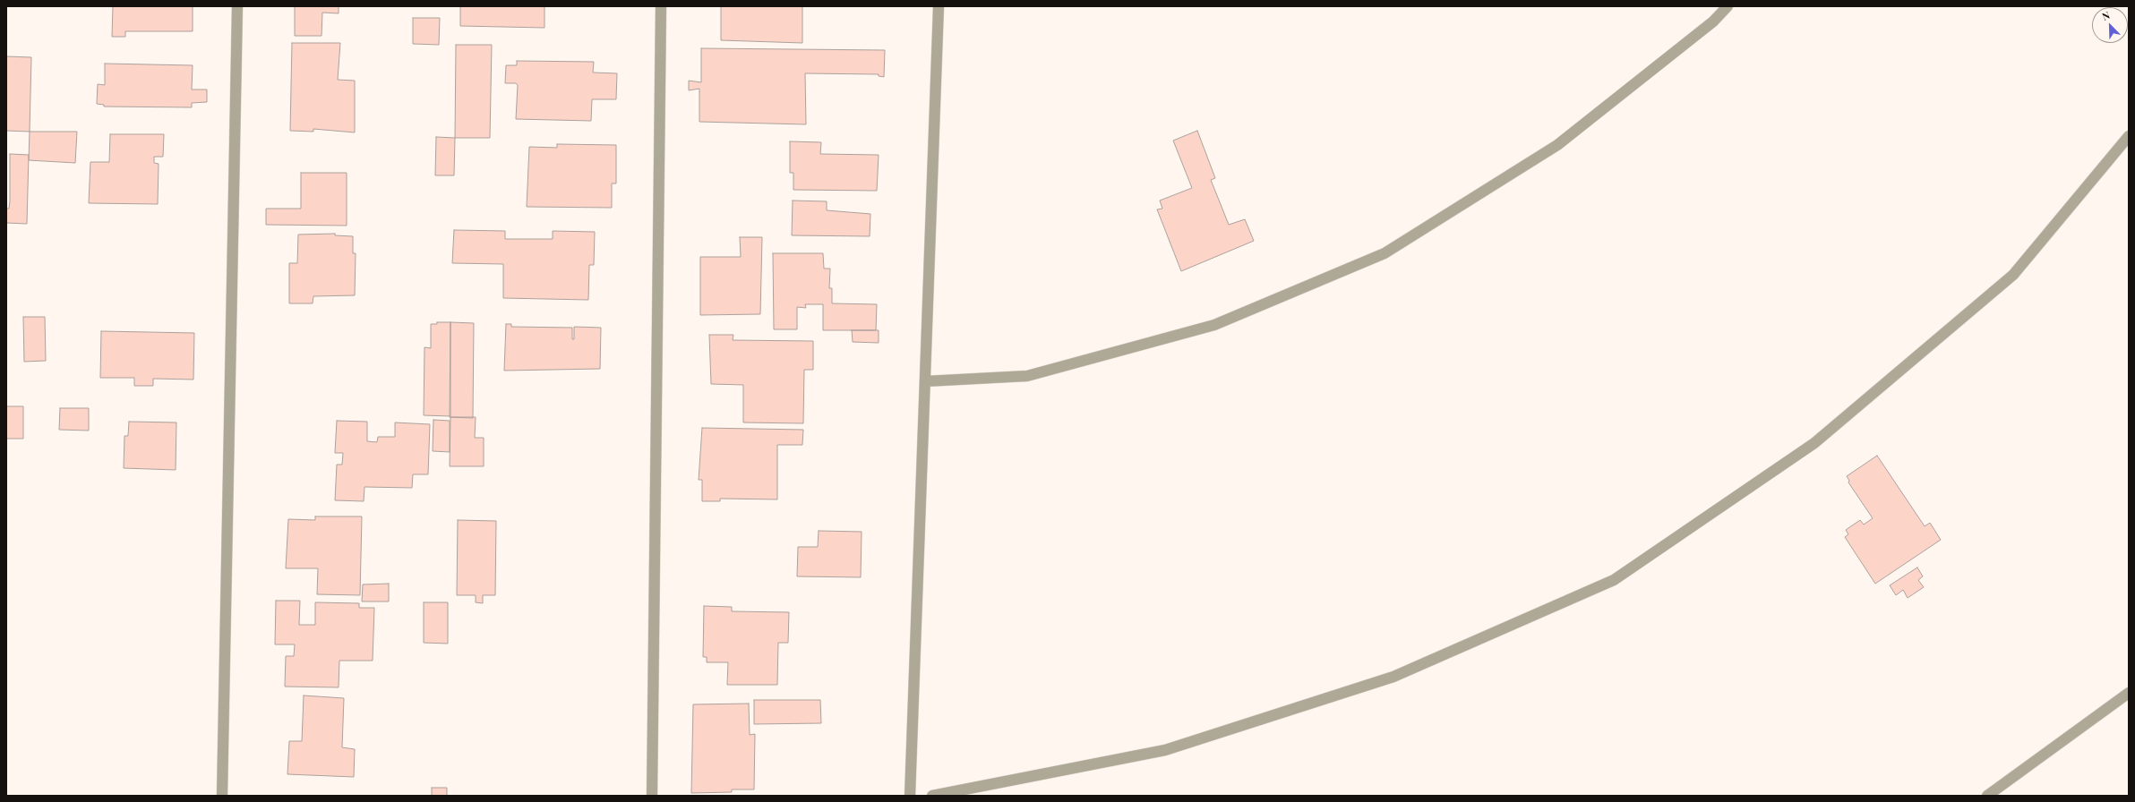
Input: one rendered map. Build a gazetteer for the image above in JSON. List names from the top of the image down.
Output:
{
  "north": "top left"
}
